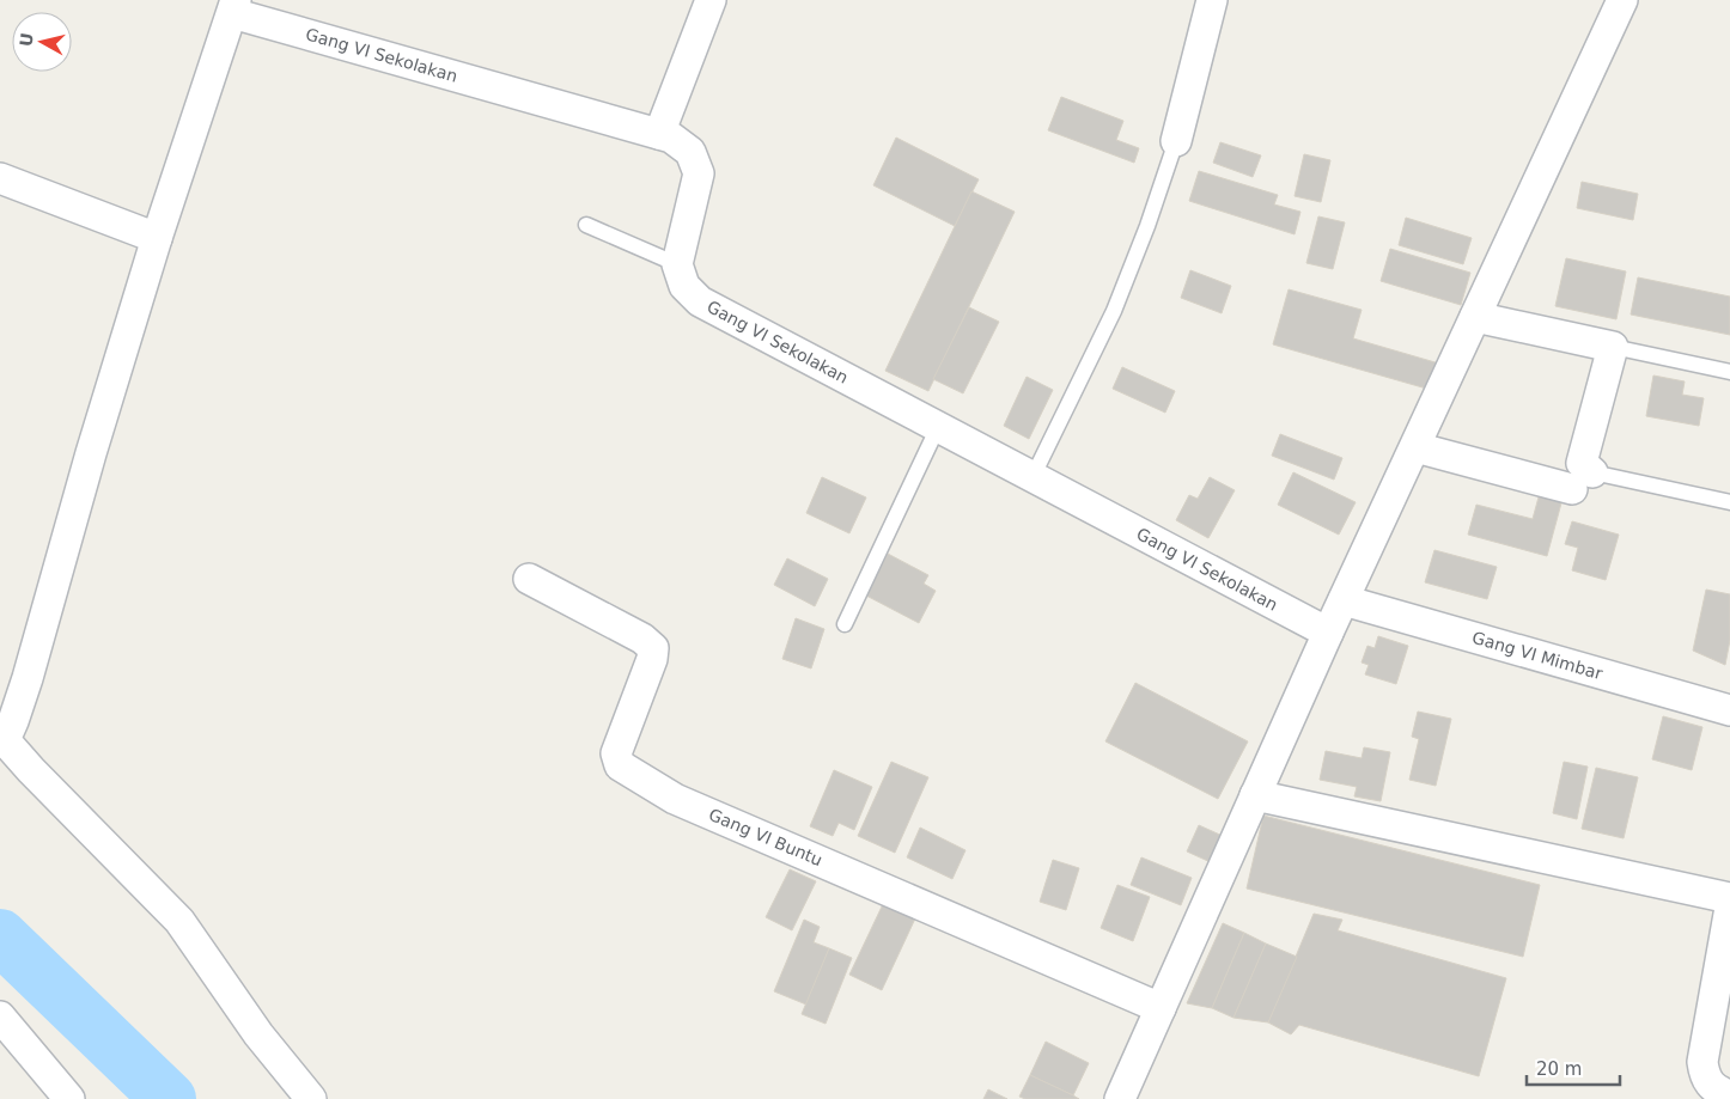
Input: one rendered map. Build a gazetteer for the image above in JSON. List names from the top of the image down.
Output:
{
  "streets": {
    "street": ["Gang VI Sekolakan", "Gang VI Mimbar", "Gang VI Buntu"]
  },
  "scale_bar": "20 m",
  "north": "left"
}
